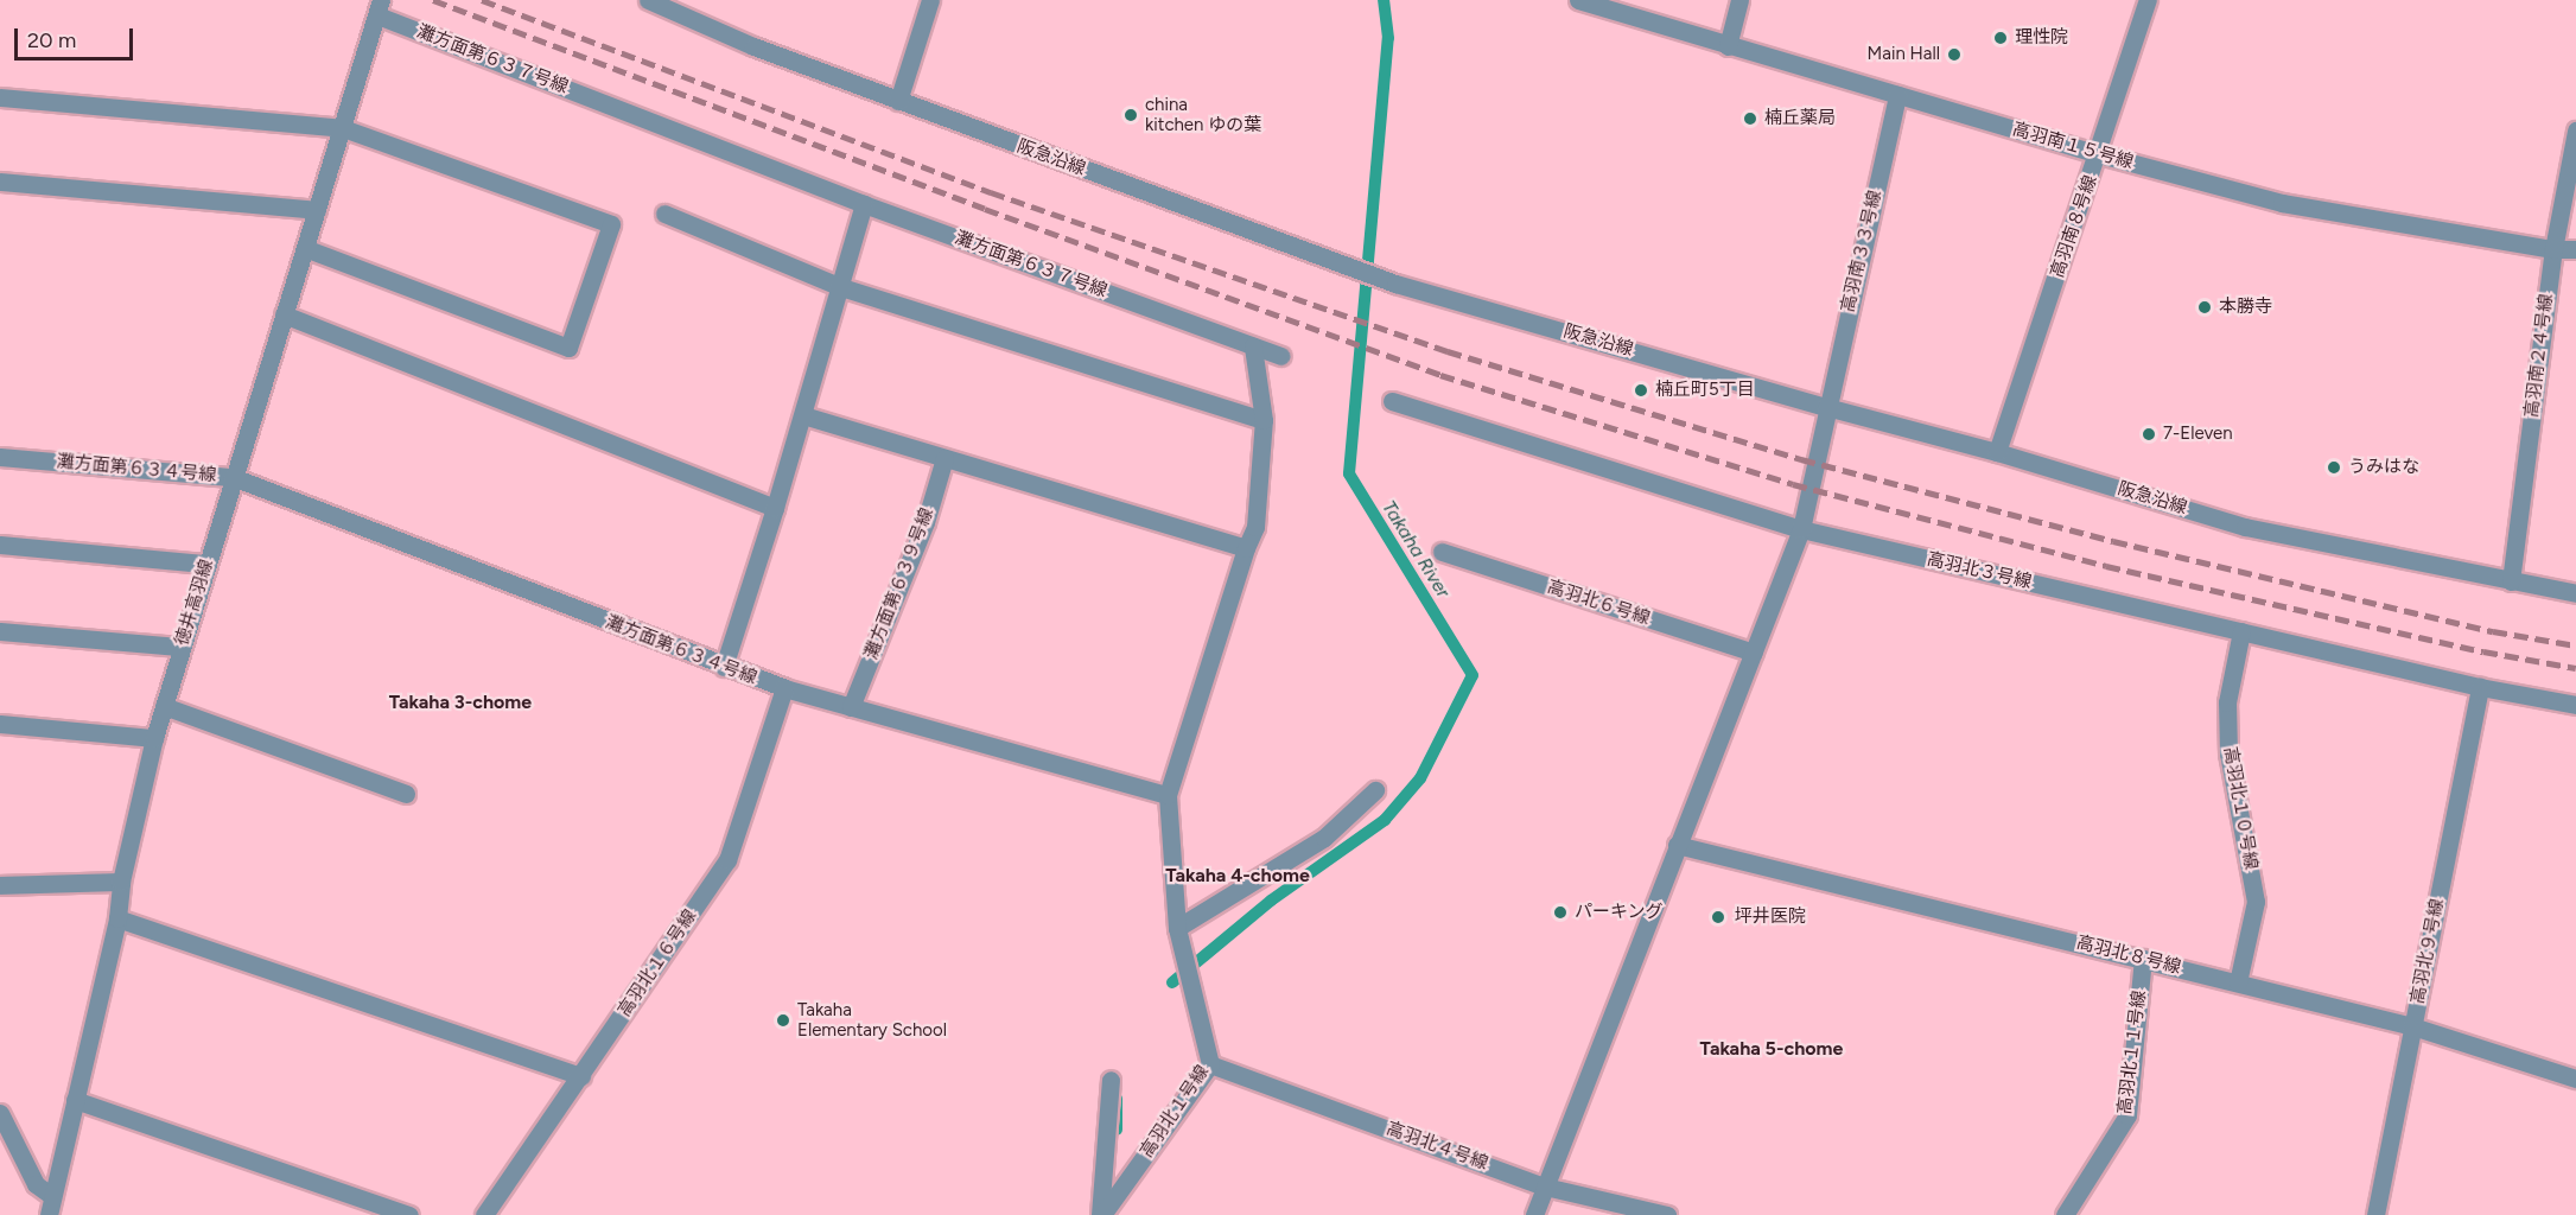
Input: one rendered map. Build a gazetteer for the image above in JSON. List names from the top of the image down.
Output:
{
  "streets": {
    "street": [
      "灘方面第６３７号線",
      "高羽南１５号線",
      "阪急沿線",
      "高羽南８号線",
      "高羽南３３号線",
      "高羽南２４号線",
      "灘方面第６３４号線",
      "高羽北３号線",
      "灘方面第６３９号線",
      "徳井高羽線",
      "高羽北６号線",
      "高羽北１０号線",
      "高羽北９号線",
      "高羽北８号線",
      "高羽北１６号線",
      "高羽北１１号線",
      "高羽北１号線",
      "高羽北４号線"
    ]
  },
  "crossings": [
    ["灘方面第６３７号線", "徳井高羽線"],
    ["高羽南１５号線", "高羽南８号線"],
    ["高羽南１５号線", "高羽南３３号線"],
    ["高羽南１５号線", "高羽南２４号線"],
    ["阪急沿線", "高羽南８号線"],
    ["阪急沿線", "高羽南３３号線"],
    ["阪急沿線", "高羽南２４号線"],
    ["高羽南３３号線", "高羽北３号線"],
    ["高羽南３３号線", "高羽北６号線"],
    ["高羽南３３号線", "高羽北８号線"],
    ["高羽南３３号線", "高羽北４号線"],
    ["灘方面第６３４号線", "灘方面第６３９号線"],
    ["灘方面第６３４号線", "徳井高羽線"],
    ["灘方面第６３４号線", "高羽北１６号線"],
    ["高羽北３号線", "高羽北１０号線"],
    ["高羽北３号線", "高羽北９号線"],
    ["高羽北１０号線", "高羽北８号線"],
    ["高羽北９号線", "高羽北８号線"],
    ["高羽北８号線", "高羽北１１号線"],
    ["高羽北１号線", "高羽北４号線"]
  ],
  "districts": ["Takaha 3-chome", "Takaha 4-chome", "Takaha 5-chome"],
  "water": ["Takaha River"],
  "places": [
    "理性院",
    "Main Hall",
    "china kitchen ゆの葉",
    "楠丘薬局",
    "本勝寺",
    "楠丘町5丁目",
    "7-Eleven",
    "うみはな",
    "パーキング",
    "坪井医院",
    "Takaha Elementary School"
  ],
  "scale_bar": "20 m"
}
